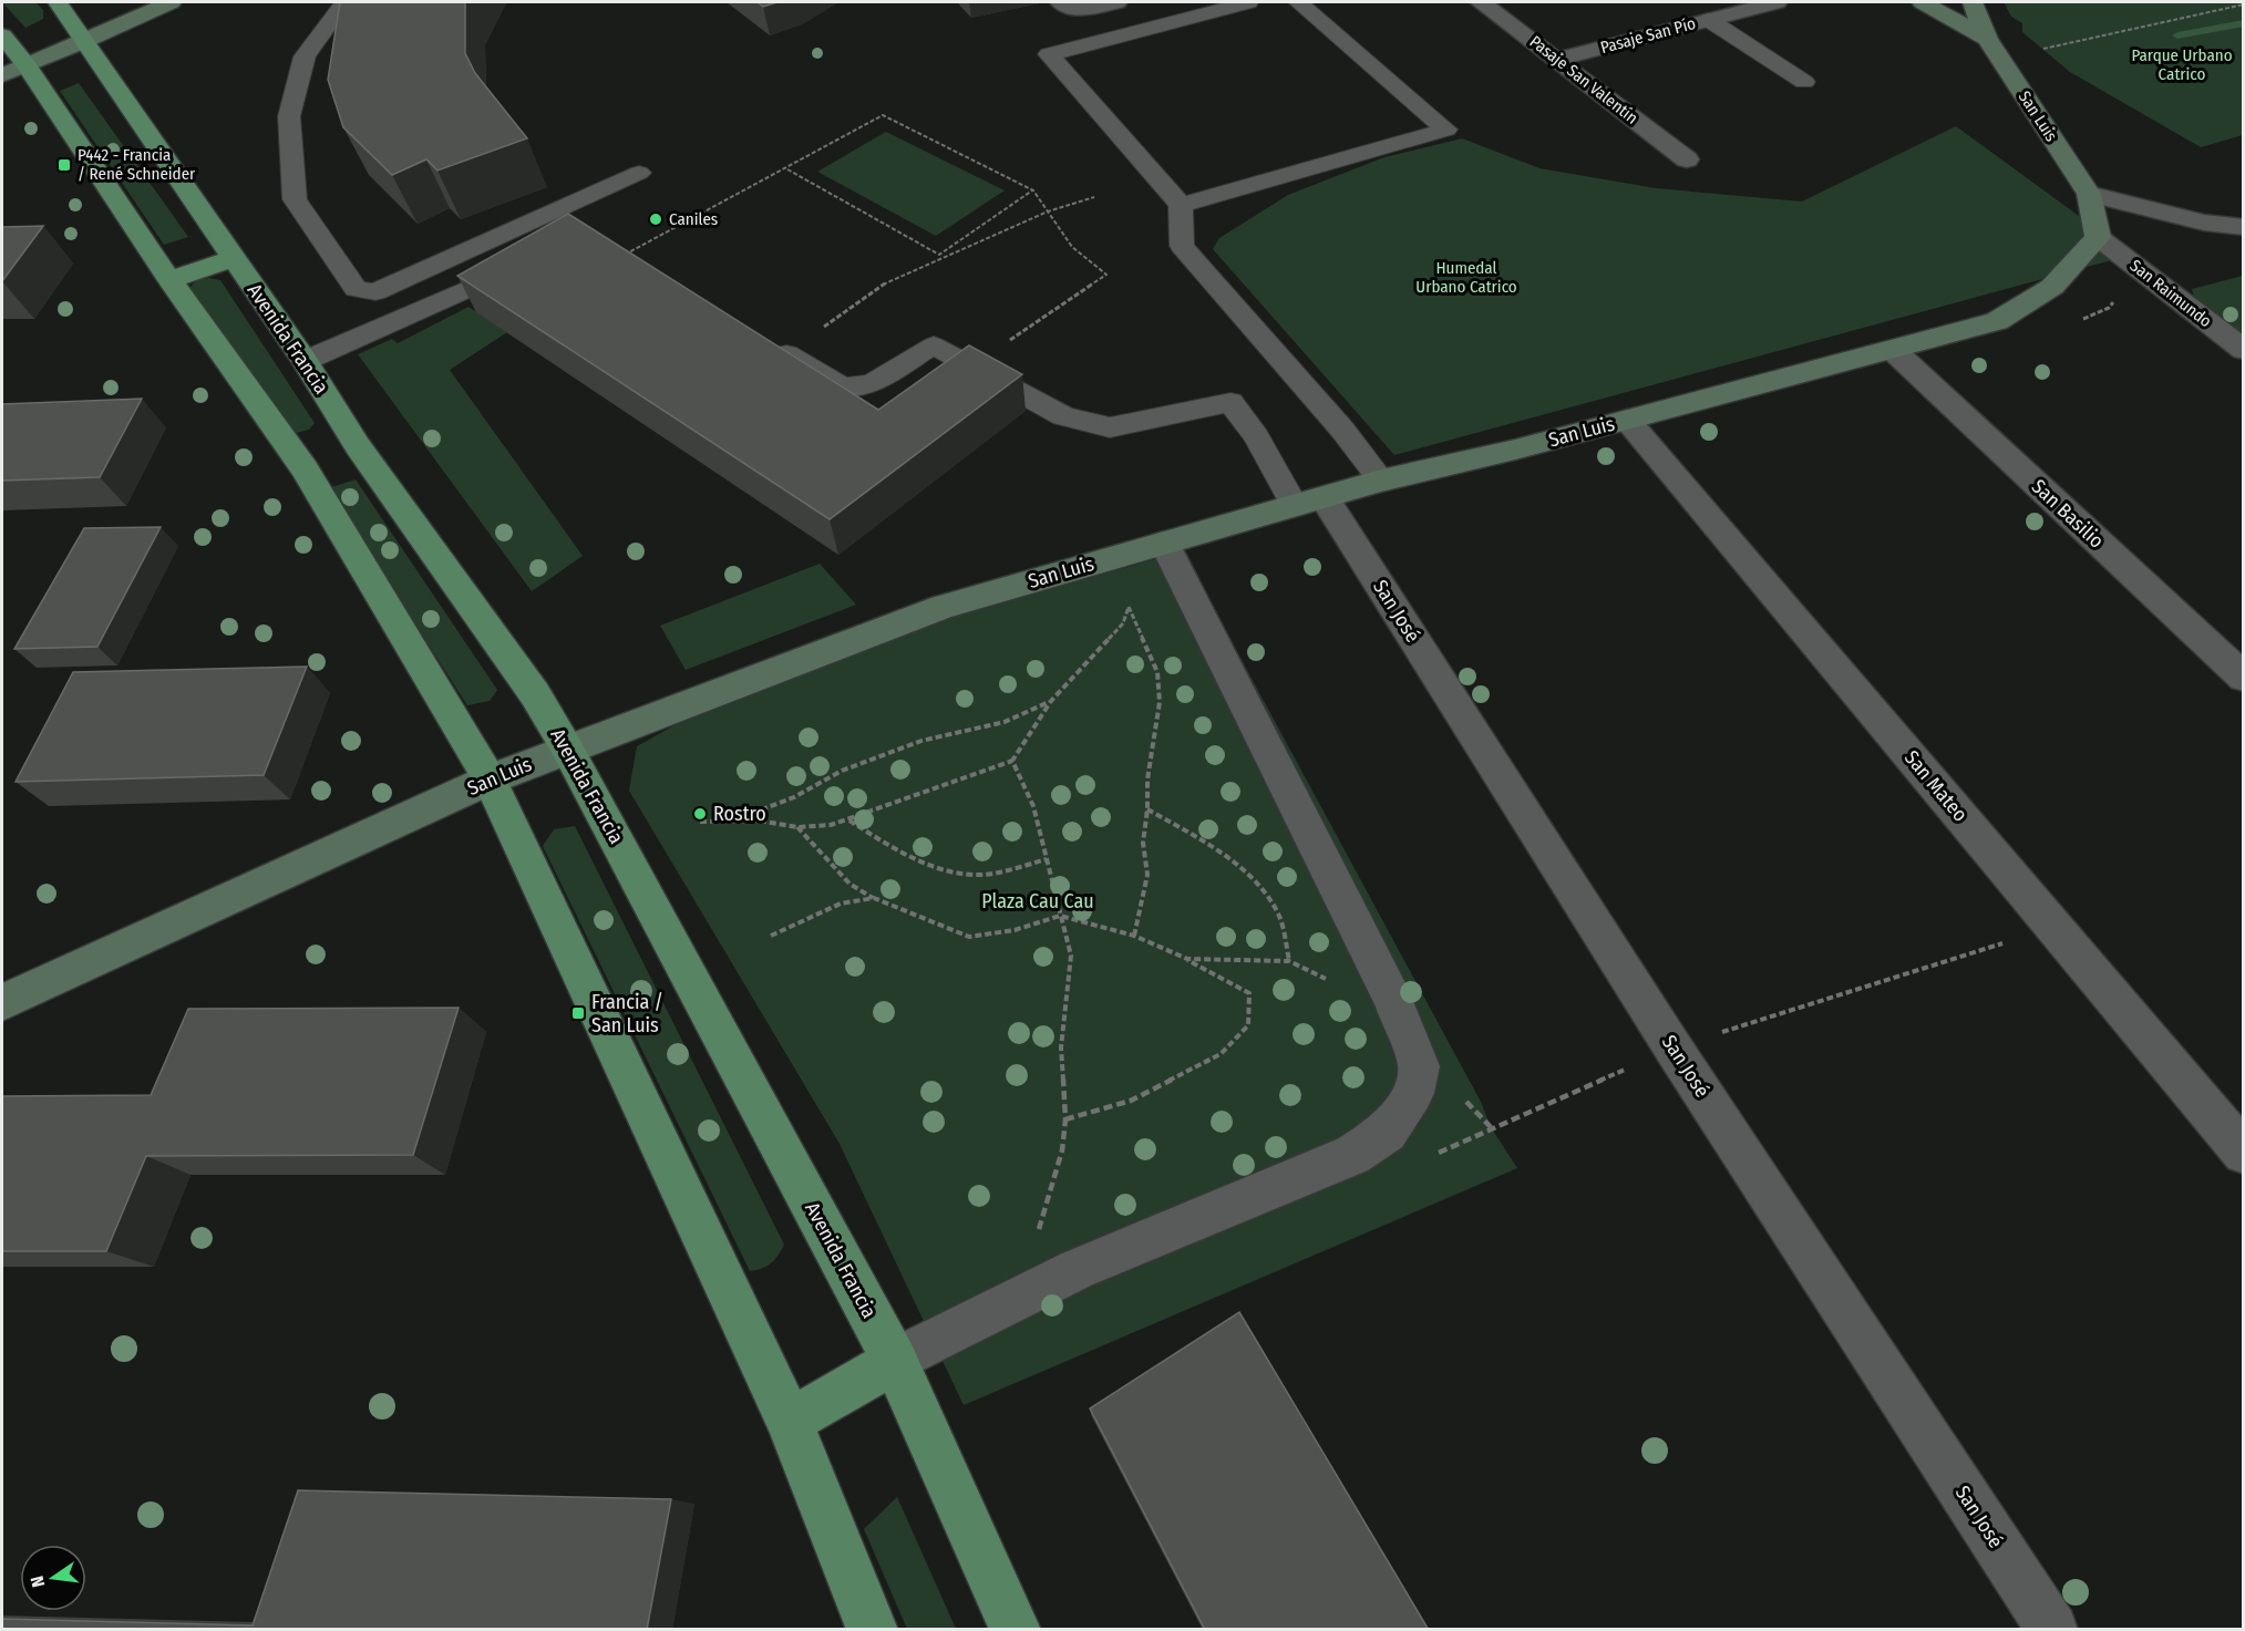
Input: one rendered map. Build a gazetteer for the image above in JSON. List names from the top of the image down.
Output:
{
  "streets": {
    "main road": ["Avenida Francia"],
    "street": [
      "Pasaje San Pío",
      "Pasaje San Valentín",
      "San Luis",
      "San Raimundo",
      "San Basilio",
      "San José",
      "San Mateo"
    ]
  },
  "crossings": [
    ["Pasaje San Pío", "Pasaje San Valentín"],
    ["San Luis", "San Raimundo"],
    ["San Luis", "Avenida Francia"],
    ["San Luis", "San Basilio"],
    ["San Luis", "San José"],
    ["San Luis", "San Mateo"]
  ],
  "parks": ["Parque Urbano Catrico", "Humedal Urbano Catrico", "Plaza Cau Cau"],
  "places": {
    "transit": ["P442 - Francia / René Schneider", "Francia / San Luis"],
    "other": ["Caniles", "Rostro"]
  },
  "north": "left"
}
